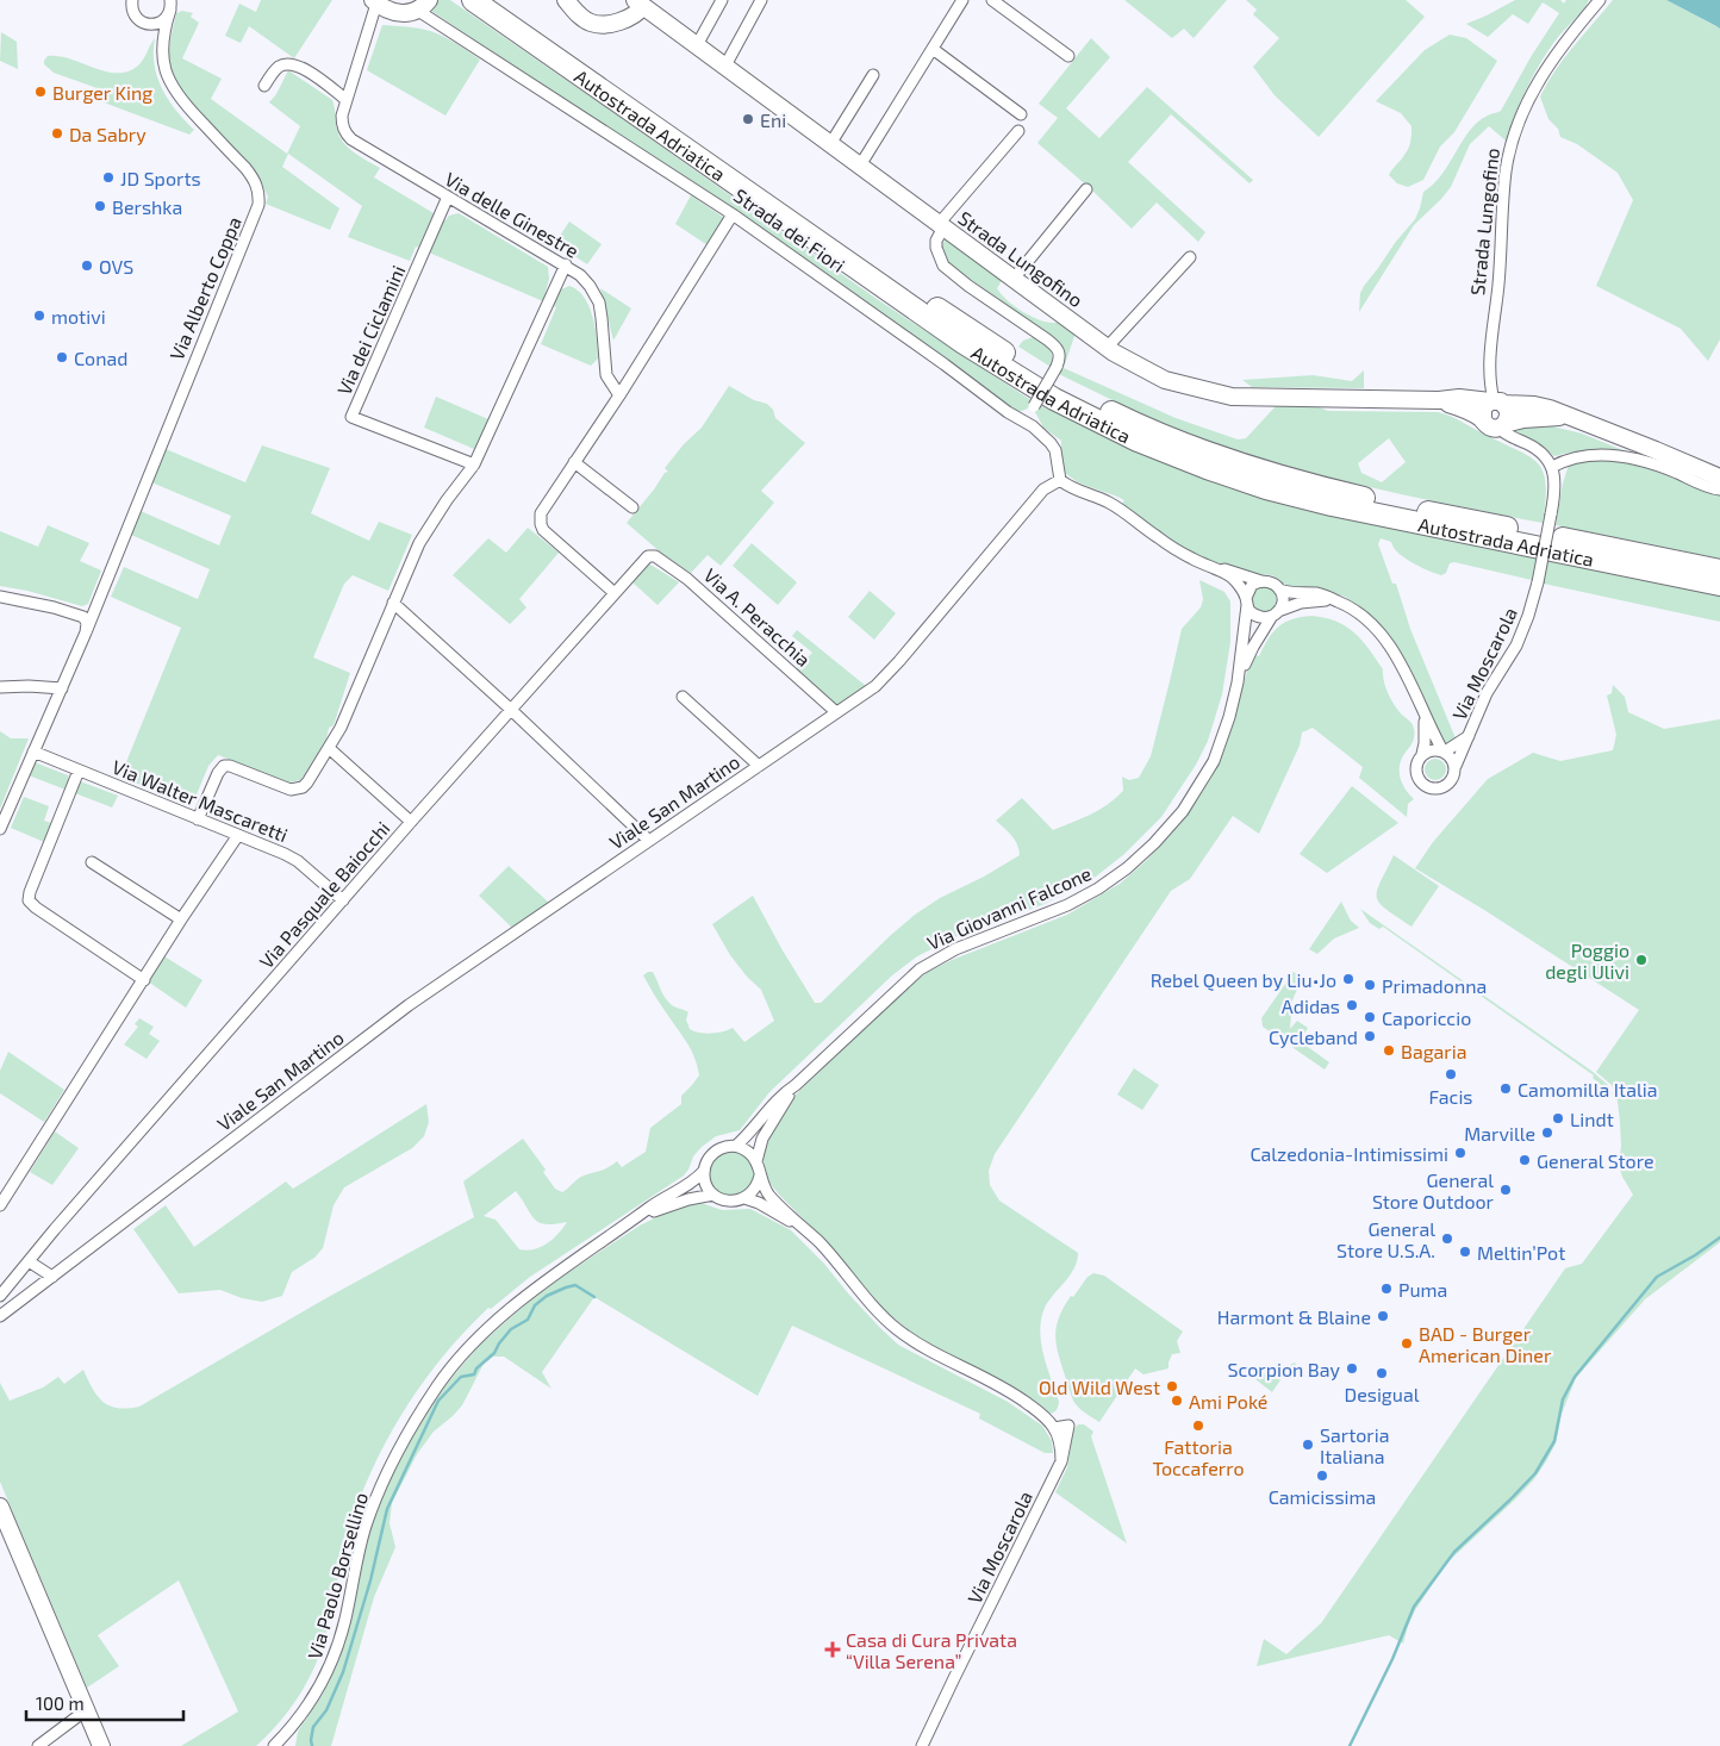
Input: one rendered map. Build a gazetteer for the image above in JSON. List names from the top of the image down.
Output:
{
  "streets": {
    "highway": ["Autostrada Adriatica"],
    "main road": ["Strada Lungofino", "Strada dei Fiori"],
    "street": [
      "Via delle Ginestre",
      "Via Alberto Coppa",
      "Via dei Ciclamini",
      "Via A. Peracchia",
      "Via Moscarola",
      "Via Walter Mascaretti",
      "Viale San Martino",
      "Via Pasquale Baiocchi",
      "Via Giovanni Falcone",
      "Via Paolo Borsellino"
    ]
  },
  "crossings": [
    ["Via delle Ginestre", "Strada dei Fiori"],
    ["Via delle Ginestre", "Via dei Ciclamini"],
    ["Via Alberto Coppa", "Via Walter Mascaretti"],
    ["Via A. Peracchia", "Viale San Martino"],
    ["Via A. Peracchia", "Via Pasquale Baiocchi"],
    ["Via Walter Mascaretti", "Via Pasquale Baiocchi"],
    ["Via Giovanni Falcone", "Via Paolo Borsellino"]
  ],
  "places": {
    "other": [
      "Burger King",
      "Eni",
      "Da Sabry",
      "JD Sports",
      "Bershka",
      "OVS",
      "motivi",
      "Conad",
      "Poggio degli Ulivi",
      "Rebel Queen by Liu•Jo",
      "Primadonna",
      "Adidas",
      "Caporiccio",
      "Cycleband",
      "Bagaria",
      "Facis",
      "Camomilla Italia",
      "Lindt",
      "Marville",
      "Calzedonia-Intimissimi",
      "General Store",
      "General Store Outdoor",
      "General Store U.S.A.",
      "Meltin’Pot",
      "Puma",
      "Harmont & Blaine",
      "BAD - Burger American Diner",
      "Scorpion Bay",
      "Desigual",
      "Old Wild West",
      "Ami Poké",
      "Fattoria Toccaferro",
      "Sartoria Italiana",
      "Camicissima"
    ],
    "health": ["Casa di Cura Privata “Villa Serena”"]
  },
  "scale_bar": "100 m"
}
